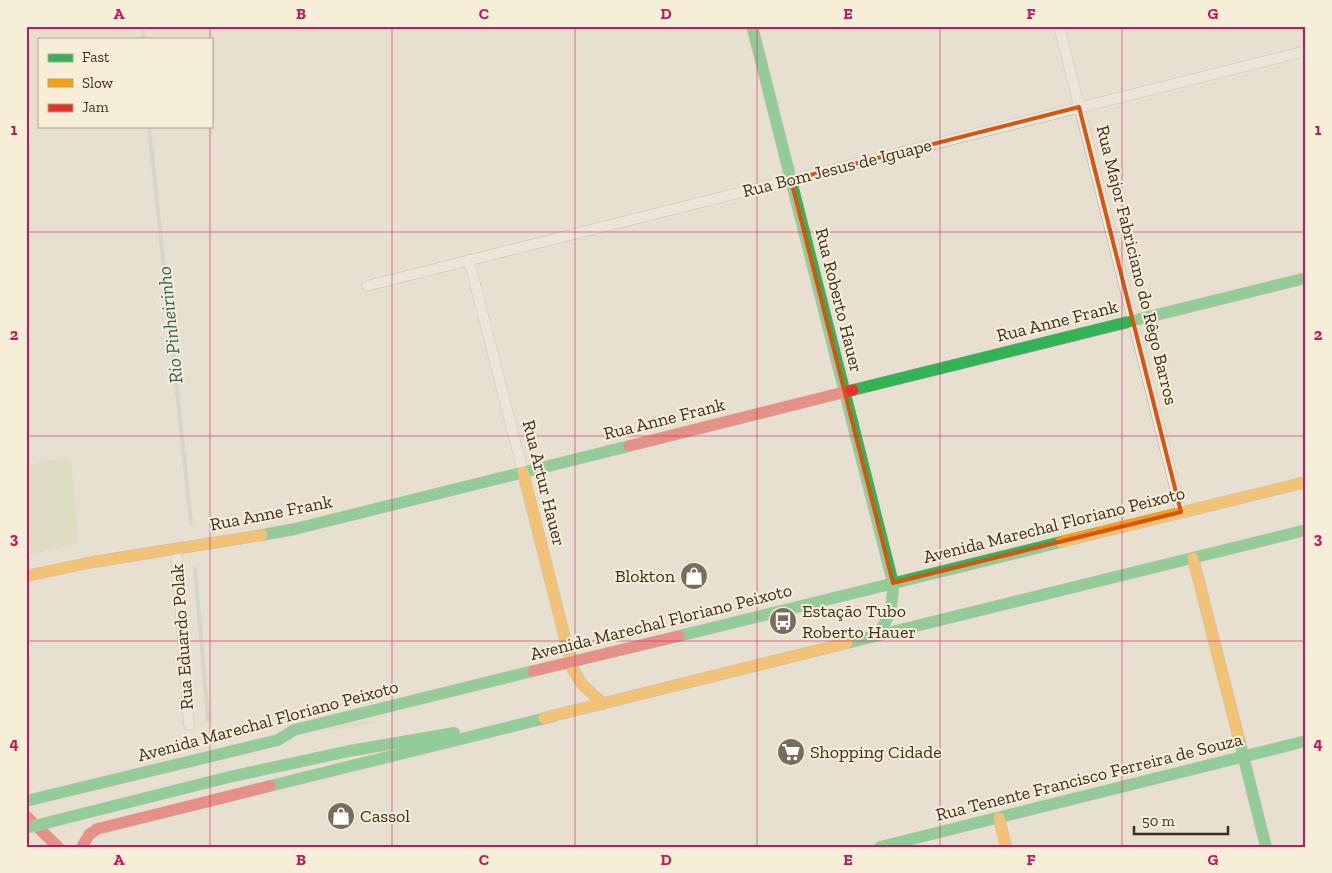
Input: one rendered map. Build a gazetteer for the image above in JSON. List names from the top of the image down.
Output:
{
  "streets": {
    "main road": [
      "Rua Roberto Hauer",
      "Rua Anne Frank",
      "Rua Artur Hauer",
      "Avenida Marechal Floriano Peixoto",
      "Rua Tenente Francisco Ferreira de Souza"
    ],
    "street": ["Rua Bom Jesus de Iguape", "Rua Major Fabriciano do Rêgo Barros", "Rua Eduardo Polak"]
  },
  "crossings": [
    ["Rua Bom Jesus de Iguape", "Rua Major Fabriciano do Rêgo Barros"],
    ["Rua Bom Jesus de Iguape", "Rua Roberto Hauer"],
    ["Rua Bom Jesus de Iguape", "Rua Artur Hauer"],
    ["Rua Major Fabriciano do Rêgo Barros", "Rua Anne Frank"],
    ["Rua Major Fabriciano do Rêgo Barros", "Avenida Marechal Floriano Peixoto"],
    ["Rua Roberto Hauer", "Rua Anne Frank"],
    ["Rua Roberto Hauer", "Avenida Marechal Floriano Peixoto"],
    ["Rua Anne Frank", "Rua Artur Hauer"],
    ["Rua Anne Frank", "Rua Eduardo Polak"],
    ["Rua Artur Hauer", "Avenida Marechal Floriano Peixoto"]
  ],
  "water": ["Rio Pinheirinho"],
  "places": {
    "shop": ["Blokton", "Cassol"],
    "bus stop": ["Estação Tubo Roberto Hauer"],
    "supermarket": ["Shopping Cidade"]
  },
  "legend": ["Fast", "Slow", "Jam"],
  "scale_bar": "50 m",
  "grid": {
    "columns": [
      "A",
      "B",
      "C",
      "D",
      "E",
      "F",
      "G"
    ],
    "rows": [
      "1",
      "2",
      "3",
      "4"
    ]
  }
}
